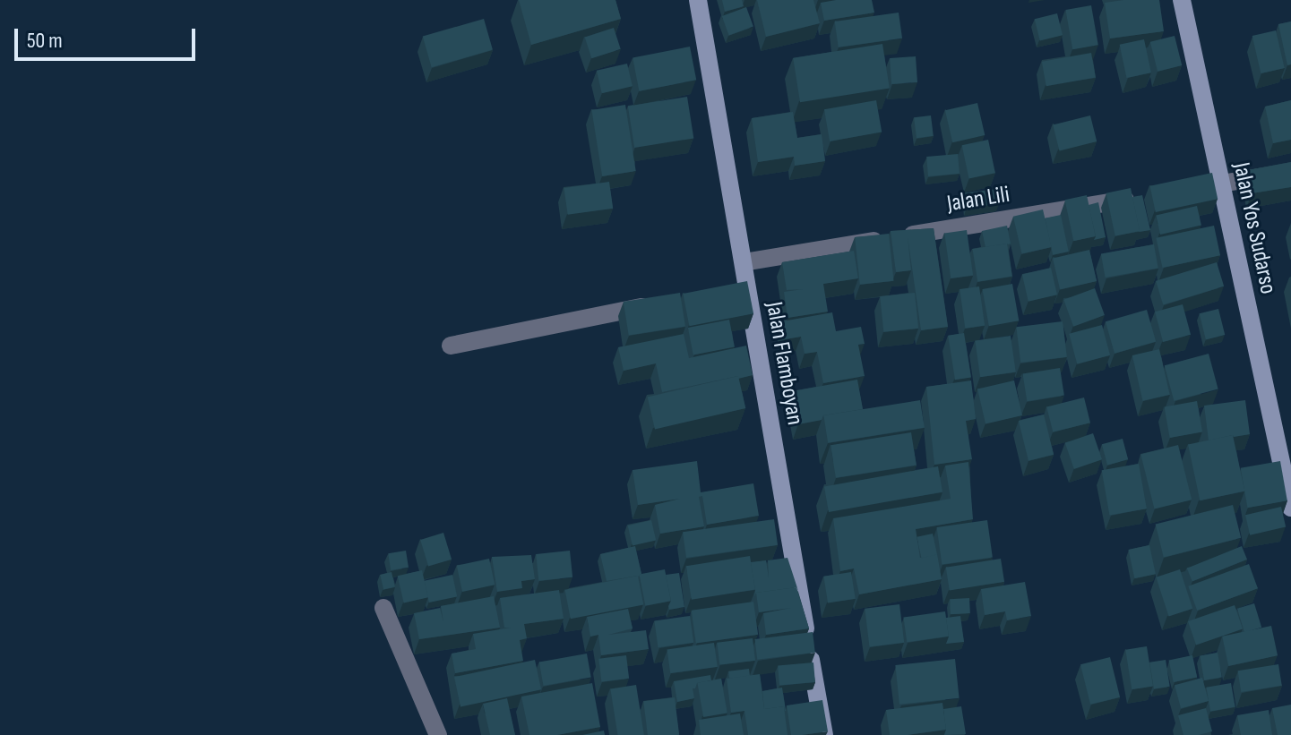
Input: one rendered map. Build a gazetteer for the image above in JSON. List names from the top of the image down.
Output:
{
  "streets": {
    "street": ["Jalan Lili", "Jalan Yos Sudarso", "Jalan Flamboyan"]
  },
  "crossings": [
    ["Jalan Lili", "Jalan Flamboyan"]
  ],
  "scale_bar": "50 m"
}
